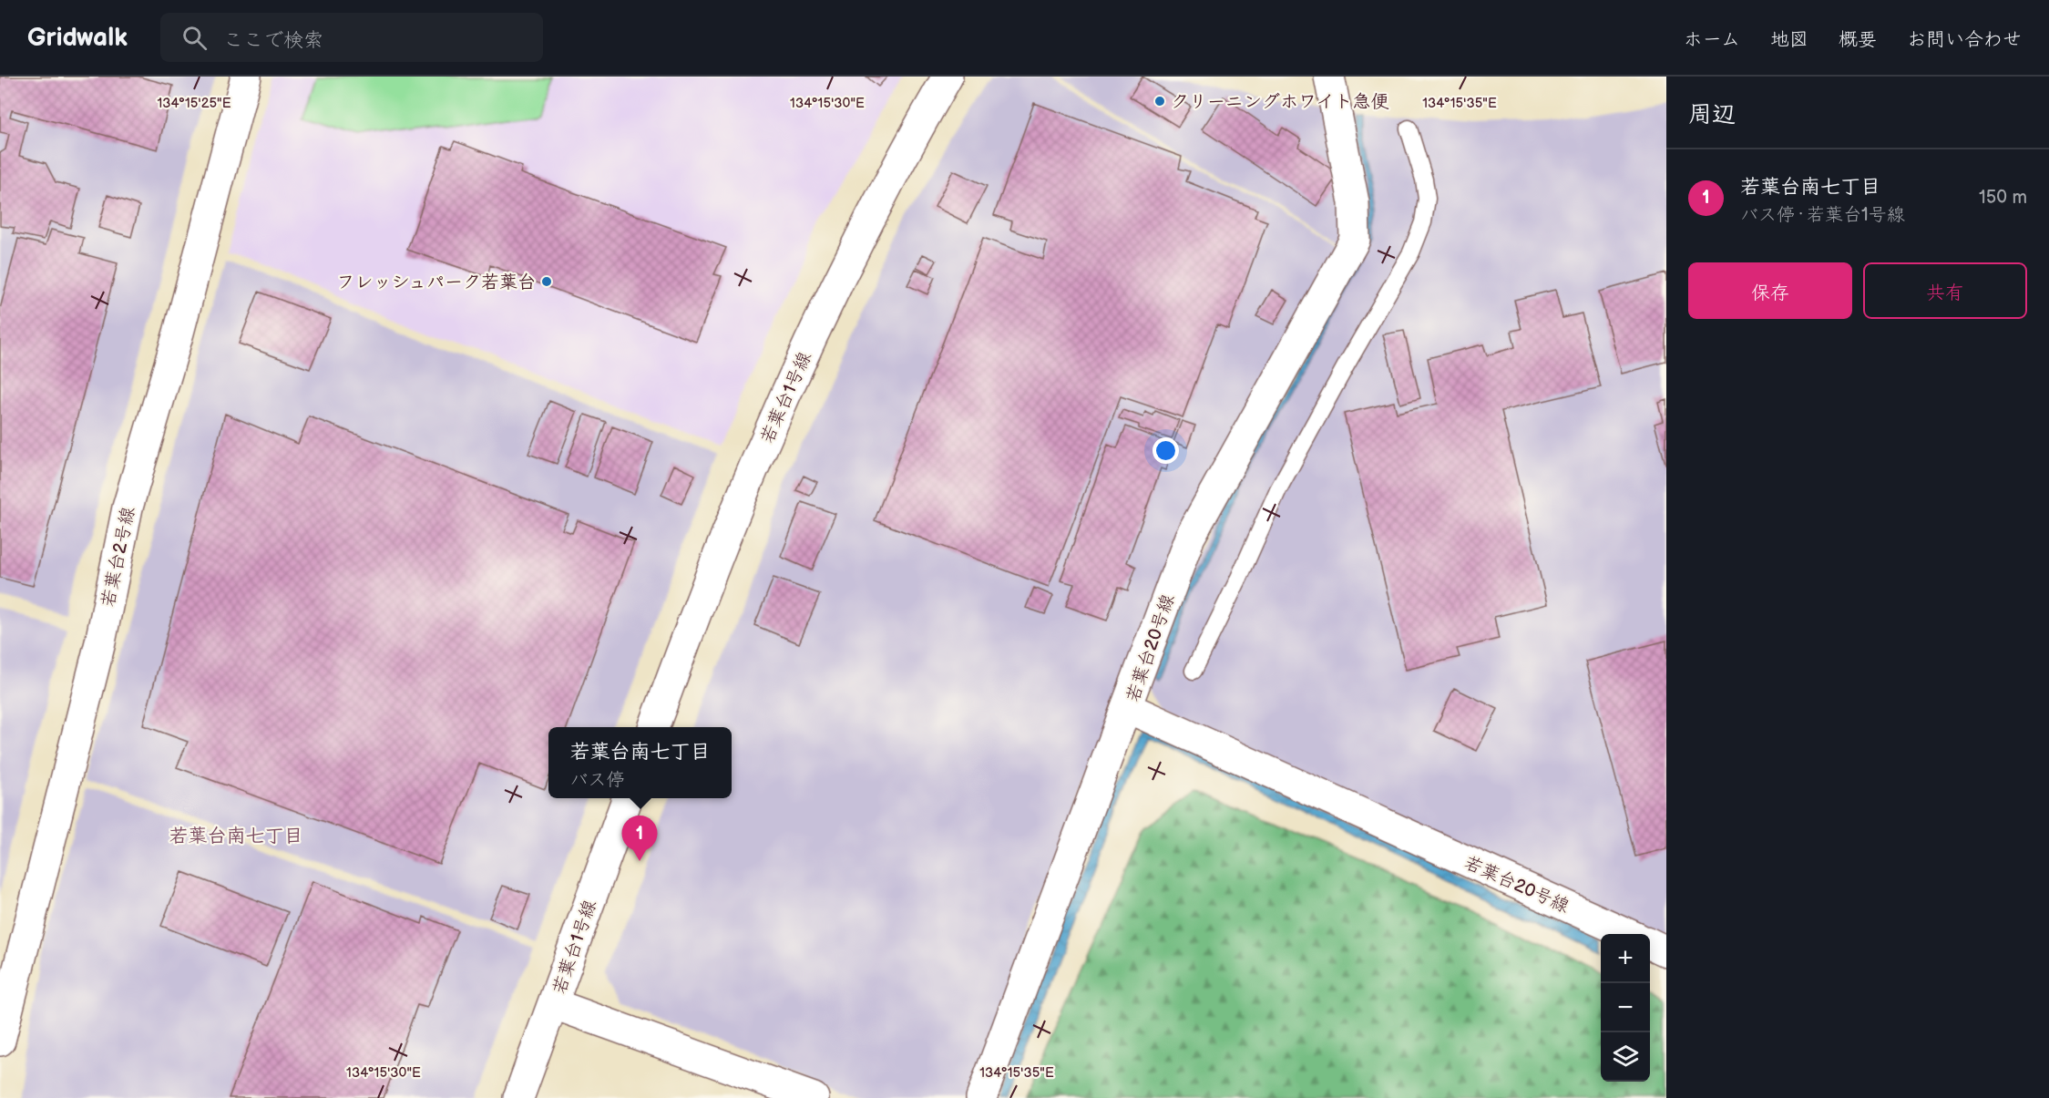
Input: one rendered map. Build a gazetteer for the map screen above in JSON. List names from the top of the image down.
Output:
{
  "streets": {
    "street": ["若葉台1号線", "若葉台2号線", "若葉台20号線"]
  },
  "districts": ["若葉台南七丁目"],
  "places": ["クリーニングホワイト急便", "フレッシュパーク若葉台"],
  "page": {
    "header": "Gridwalk",
    "search": "ここで検索",
    "nav": [
      "ホーム",
      "地図",
      "概要",
      "お問い合わせ"
    ],
    "heading": "周辺",
    "list": [
      {
        "mark": "1",
        "name": "若葉台南七丁目",
        "note": "バス停 · 若葉台1号線",
        "value": "150 m"
      }
    ],
    "buttons": ["保存", "共有"],
    "popup": ["若葉台南七丁目", "バス停"],
    "pins": "1",
    "map_buttons": ["+", "−"]
  },
  "coordinates": ["134°15'25\"E", "134°15'30\"E", "134°15'35\"E"]
}
